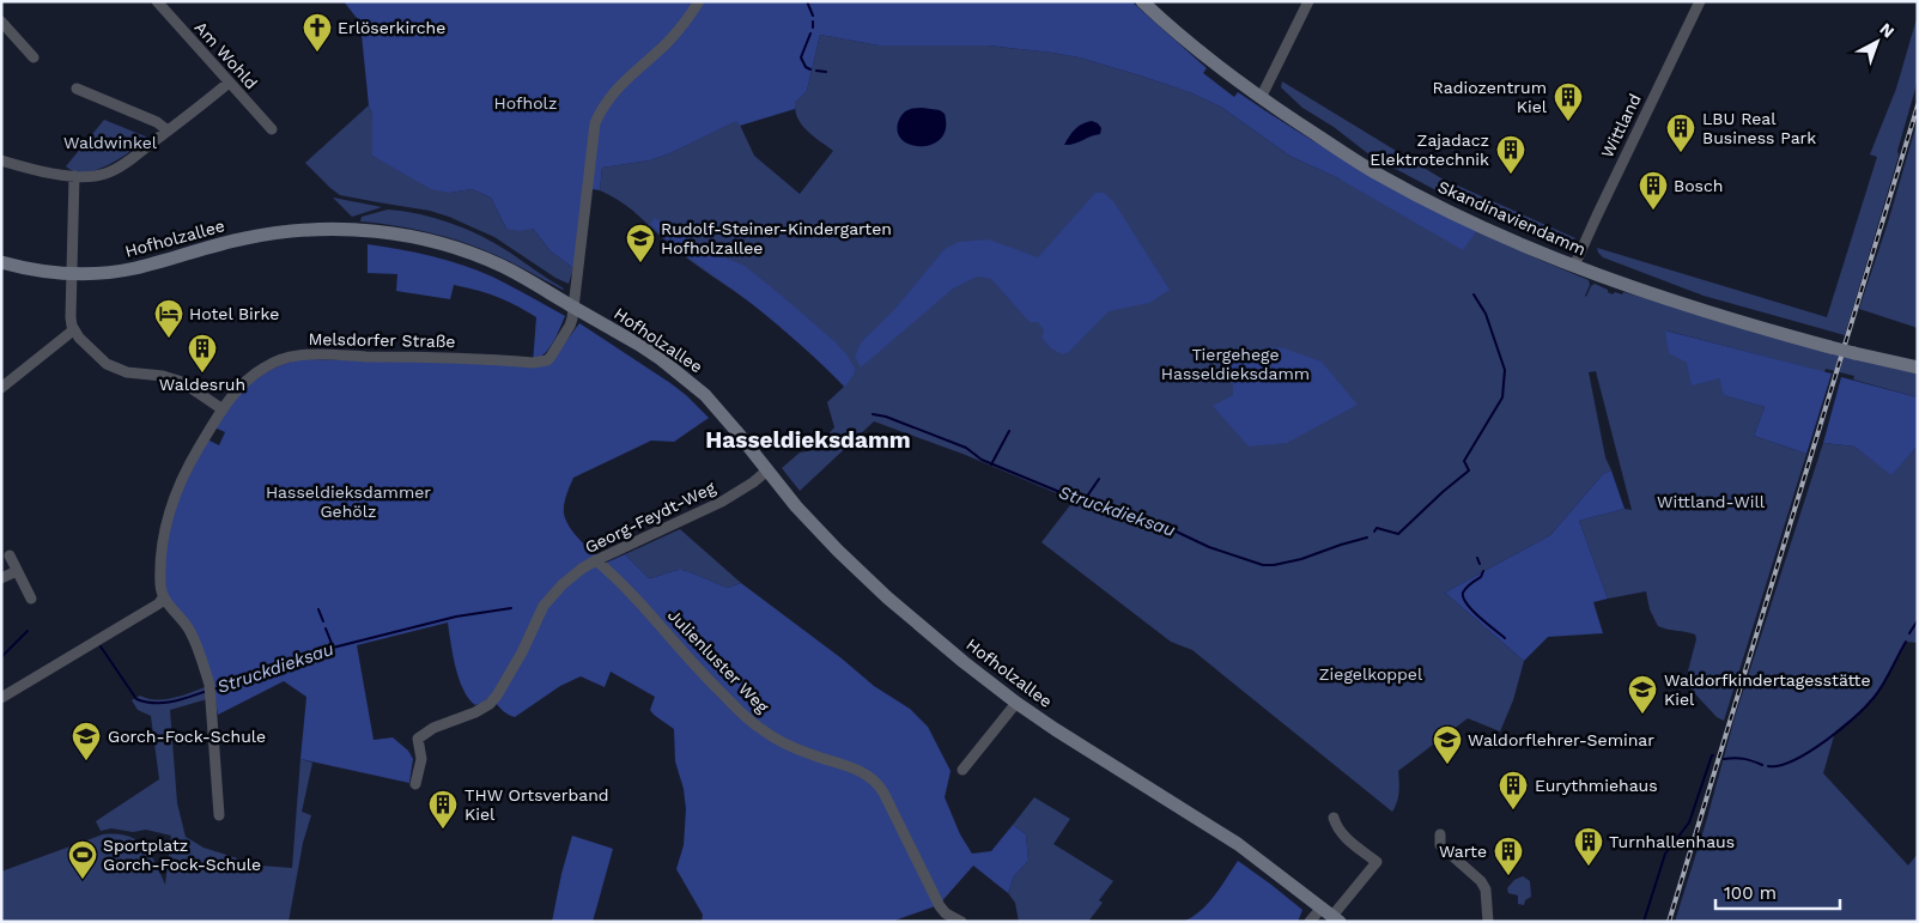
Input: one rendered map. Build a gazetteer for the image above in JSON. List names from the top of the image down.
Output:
{
  "streets": {
    "street": [
      "Am Wohld",
      "Wittland",
      "Skandinaviendamm",
      "Hofholzallee",
      "Melsdorfer Straße",
      "Georg-Feydt-Weg",
      "Julienluster Weg"
    ]
  },
  "crossings": [
    ["Wittland", "Skandinaviendamm"],
    ["Hofholzallee", "Melsdorfer Straße"],
    ["Hofholzallee", "Georg-Feydt-Weg"],
    ["Georg-Feydt-Weg", "Julienluster Weg"]
  ],
  "districts": ["Hasseldieksdamm"],
  "water": ["Struckdieksau"],
  "parks": [
    "Hofholz",
    "Waldwinkel",
    "Tiergehege Hasseldieksdamm",
    "Hasseldieksdammer Gehölz",
    "Wittland-Will",
    "Ziegelkoppel"
  ],
  "places": {
    "church": ["Erlöserkirche"],
    "building": [
      "Radiozentrum Kiel",
      "LBU Real Business Park",
      "Zajadacz Elektrotechnik",
      "Bosch",
      "Waldesruh",
      "Eurythmiehaus",
      "THW Ortsverband Kiel",
      "Turnhallenhaus",
      "Warte"
    ],
    "school or university": [
      "Rudolf-Steiner-Kindergarten Hofholzallee",
      "Waldorfkindertagesstätte Kiel",
      "Gorch-Fock-Schule",
      "Waldorflehrer-Seminar"
    ],
    "hotel": ["Hotel Birke"],
    "sports": ["Sportplatz Gorch-Fock-Schule"]
  },
  "scale_bar": "100 m",
  "north": "top right"
}
